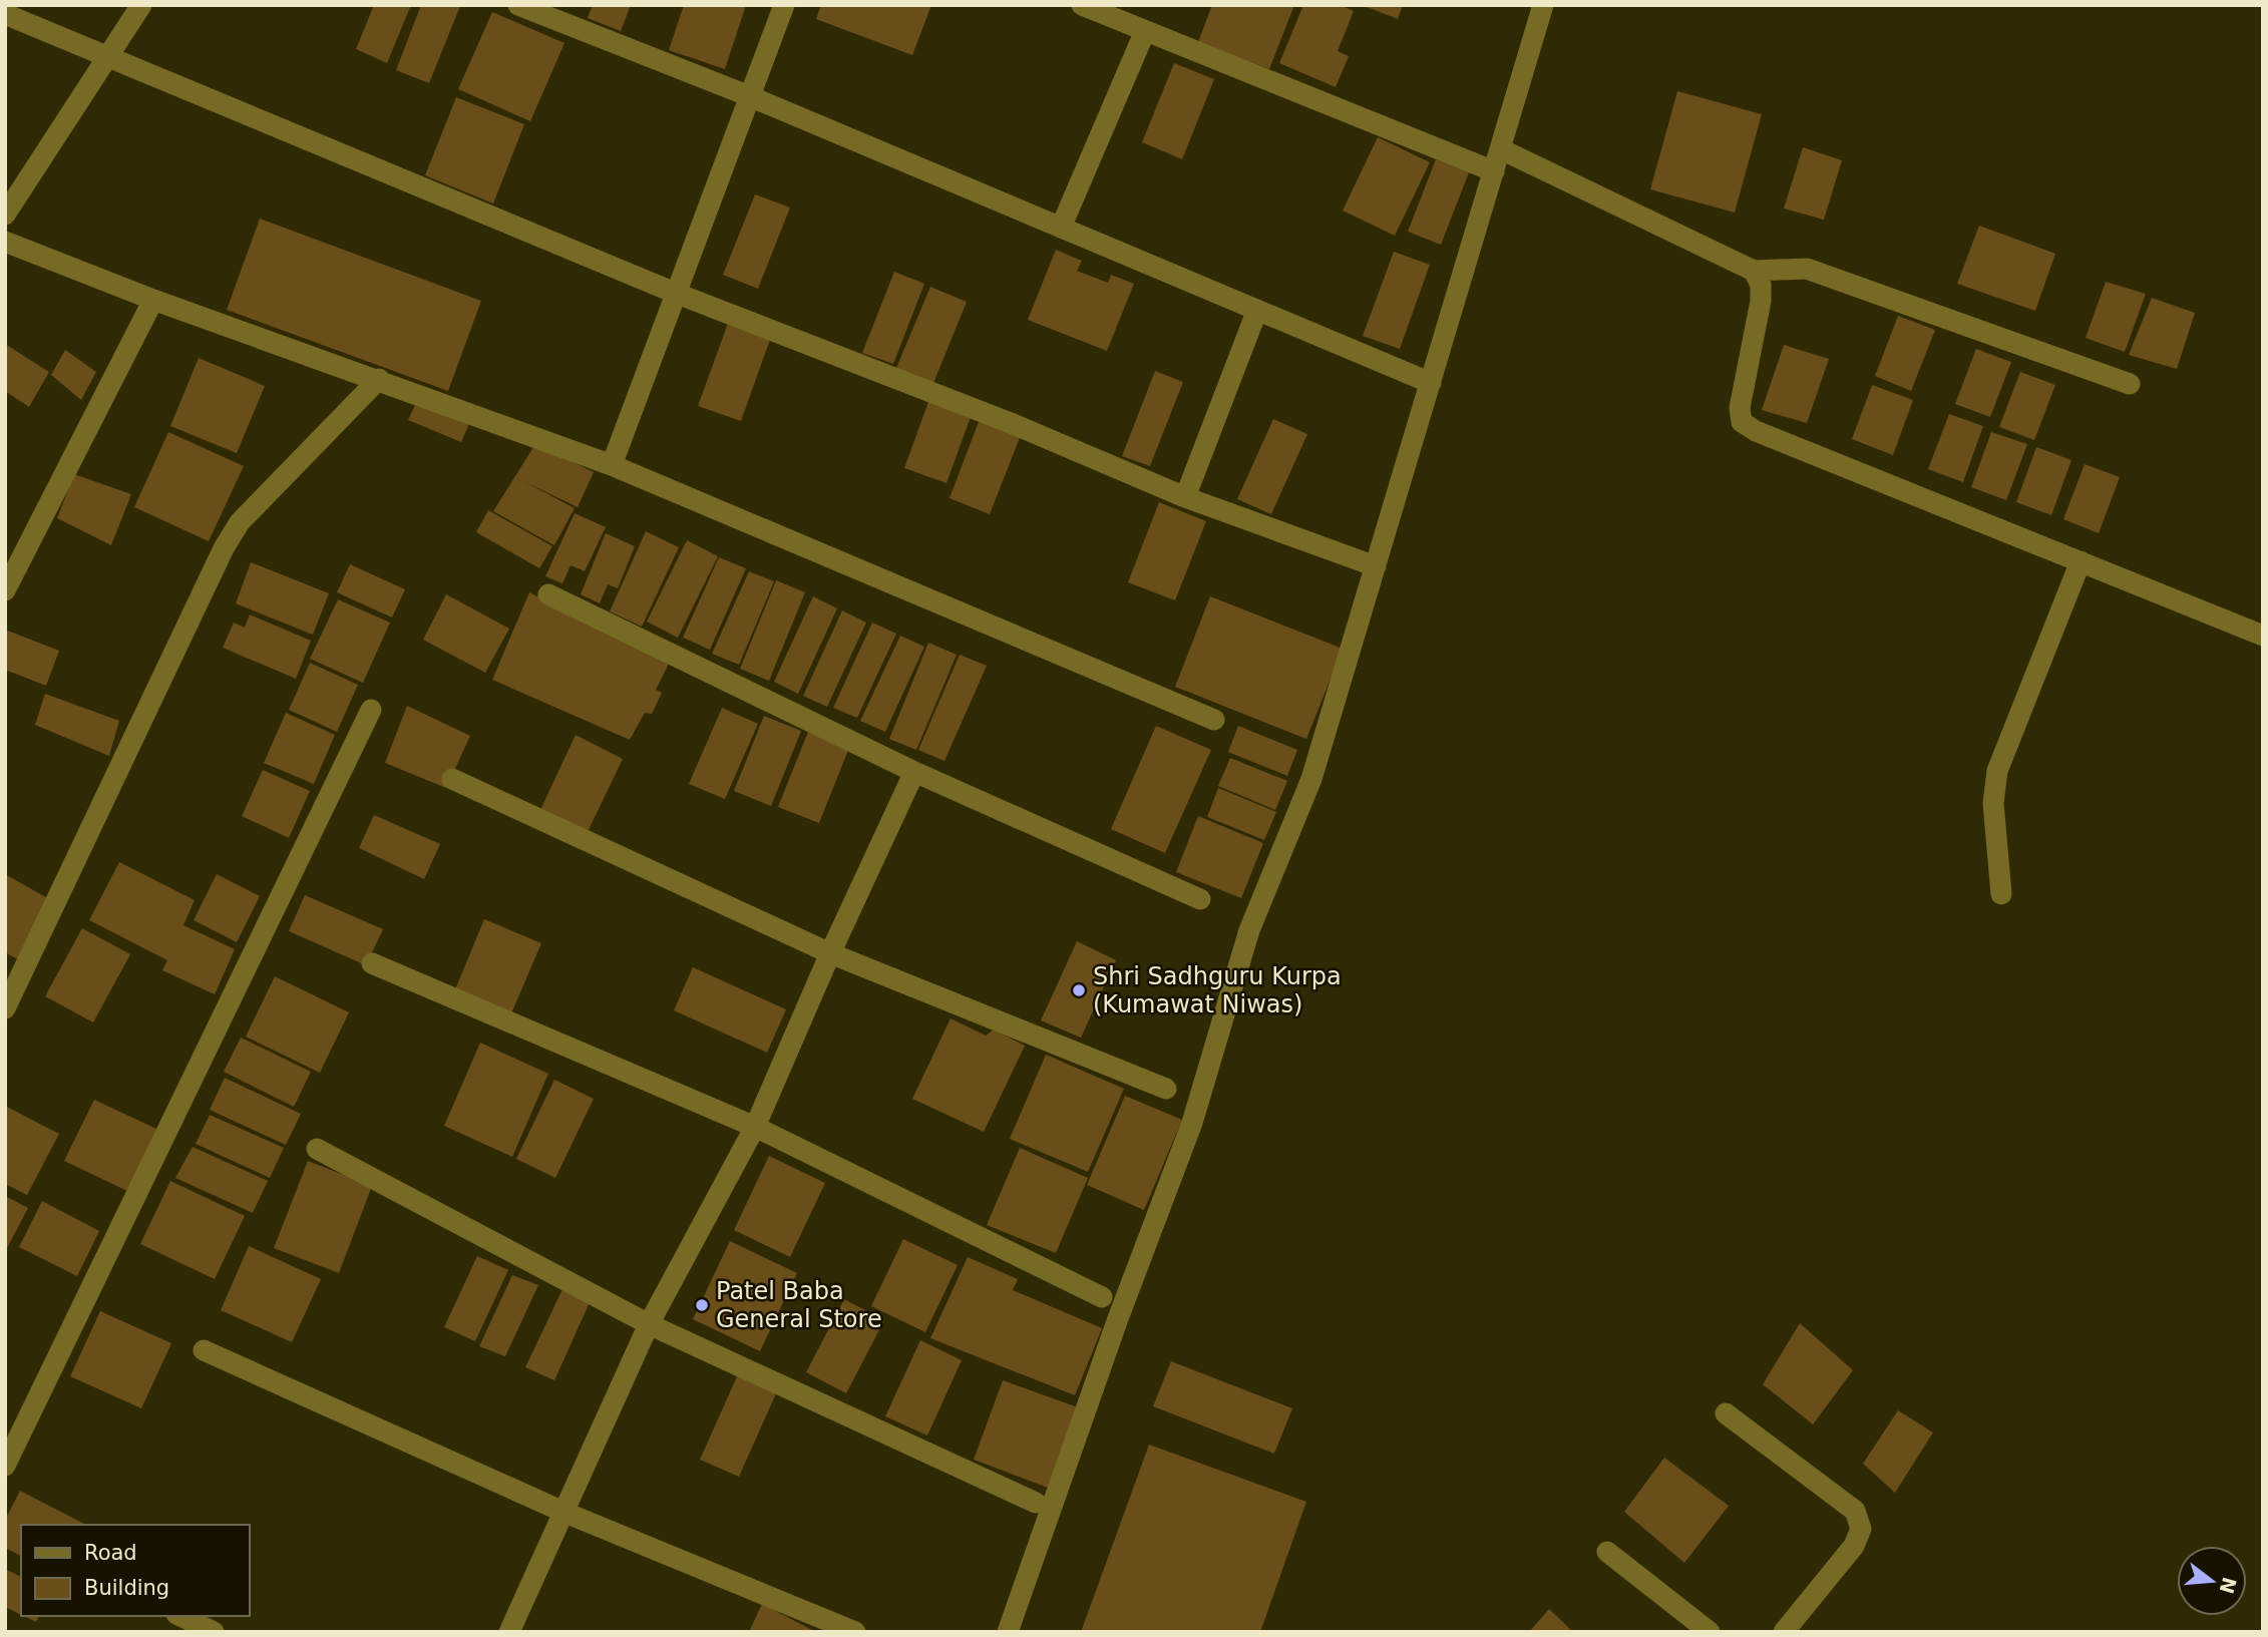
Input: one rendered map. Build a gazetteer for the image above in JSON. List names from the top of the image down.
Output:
{
  "places": ["Shri Sadhguru Kurpa (Kumawat Niwas)", "Patel Baba General Store"],
  "legend": ["Road", "Building"],
  "north": "right"
}
